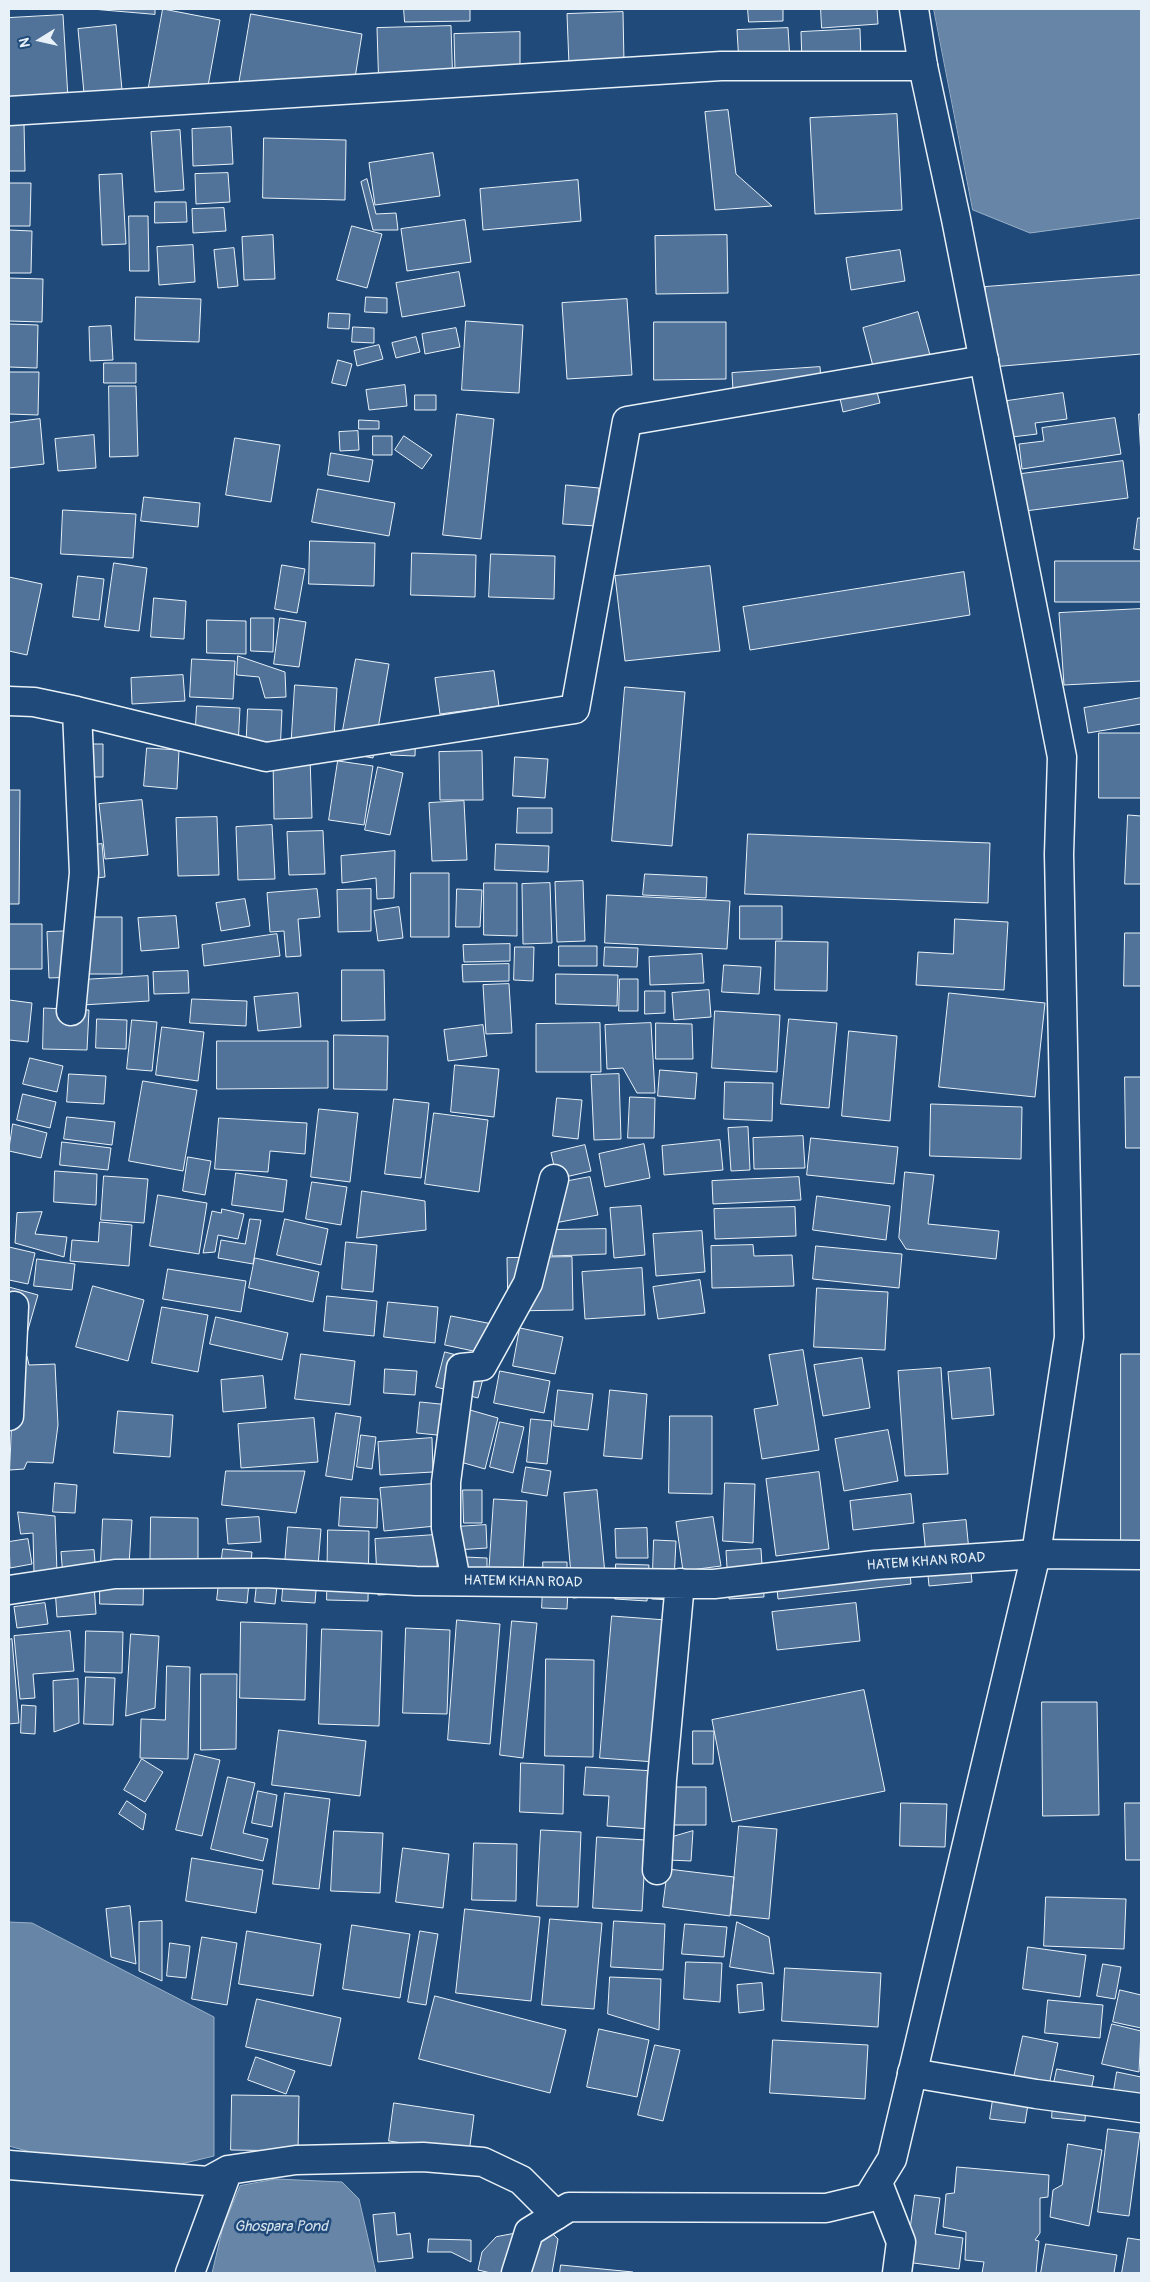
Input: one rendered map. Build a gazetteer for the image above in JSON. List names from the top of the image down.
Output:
{
  "streets": {
    "street": ["HATEM KHAN ROAD"]
  },
  "water": ["Ghospara Pond"],
  "north": "left"
}
